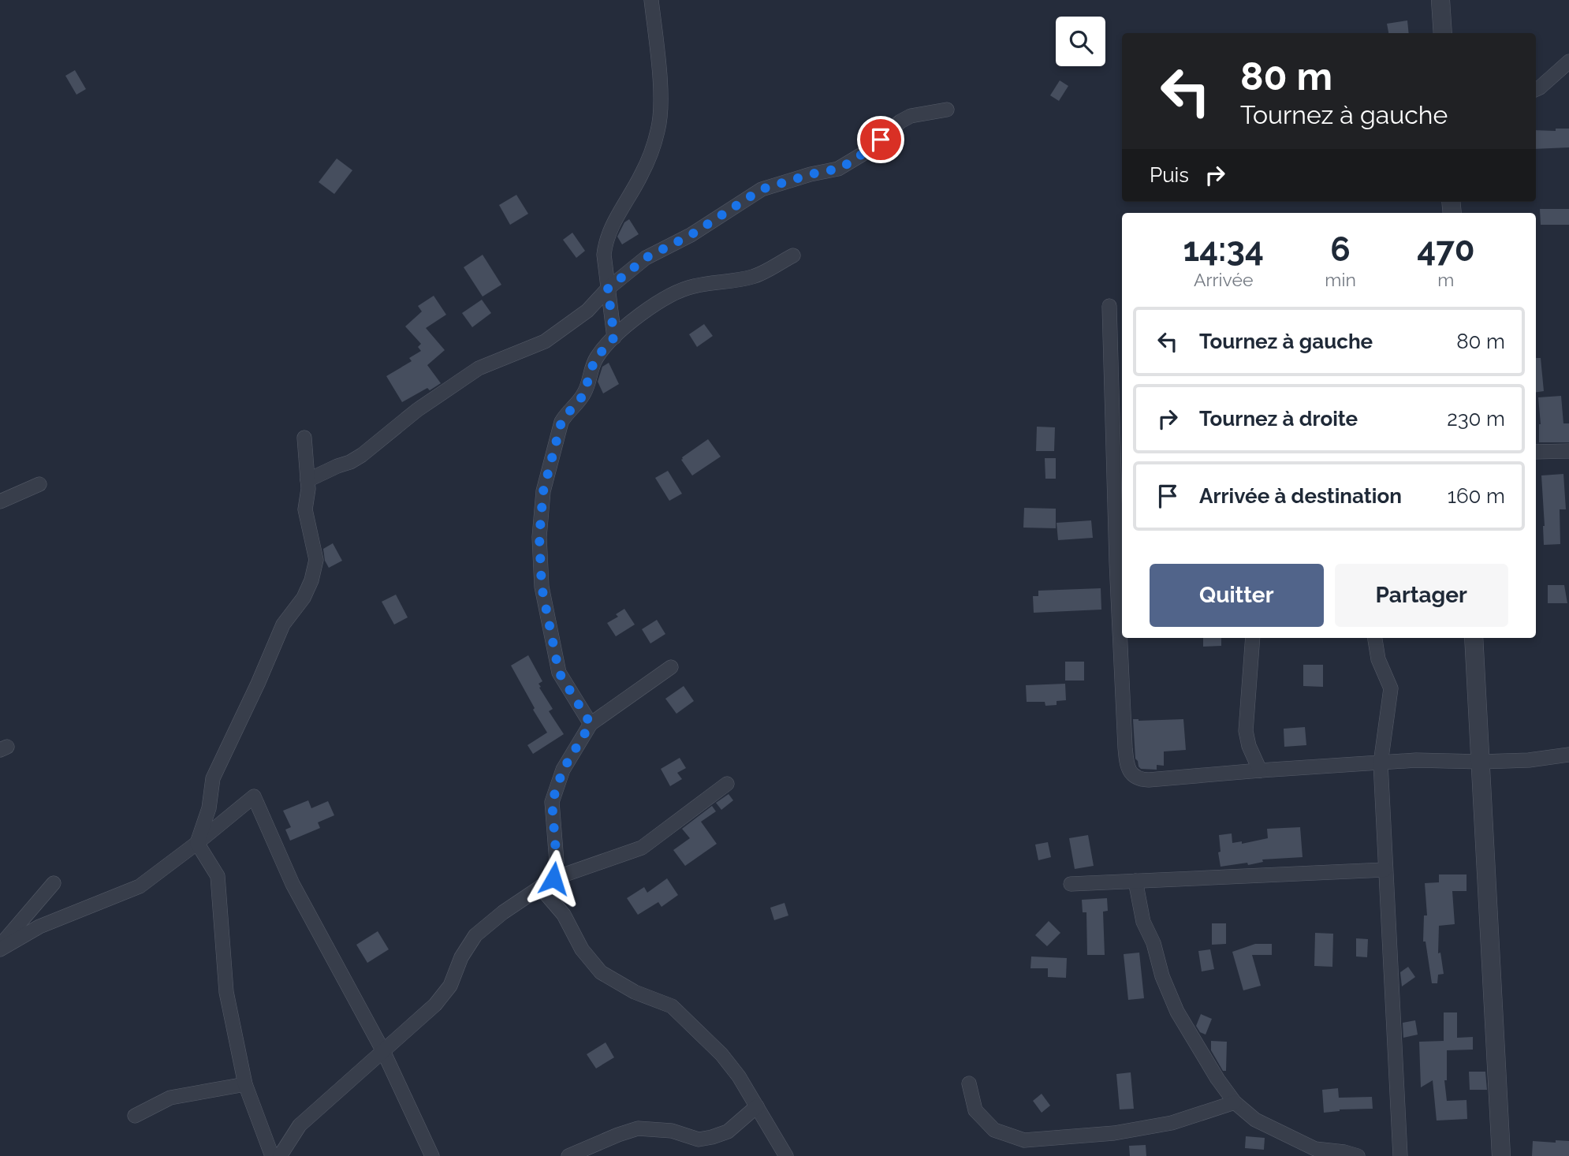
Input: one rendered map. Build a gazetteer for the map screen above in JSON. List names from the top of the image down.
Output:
{
  "page": {
    "turn": ["80 m", "Tournez à gauche"],
    "then": "Puis",
    "eta": [
      "14:34",
      "Arrivée",
      "6",
      "min",
      "470",
      "m"
    ],
    "list": [
      {
        "name": "Tournez à gauche",
        "value": "80 m"
      },
      {
        "name": "Tournez à droite",
        "value": "230 m"
      },
      {
        "name": "Arrivée à destination",
        "value": "160 m"
      }
    ],
    "buttons": ["Quitter", "Partager"]
  }
}
